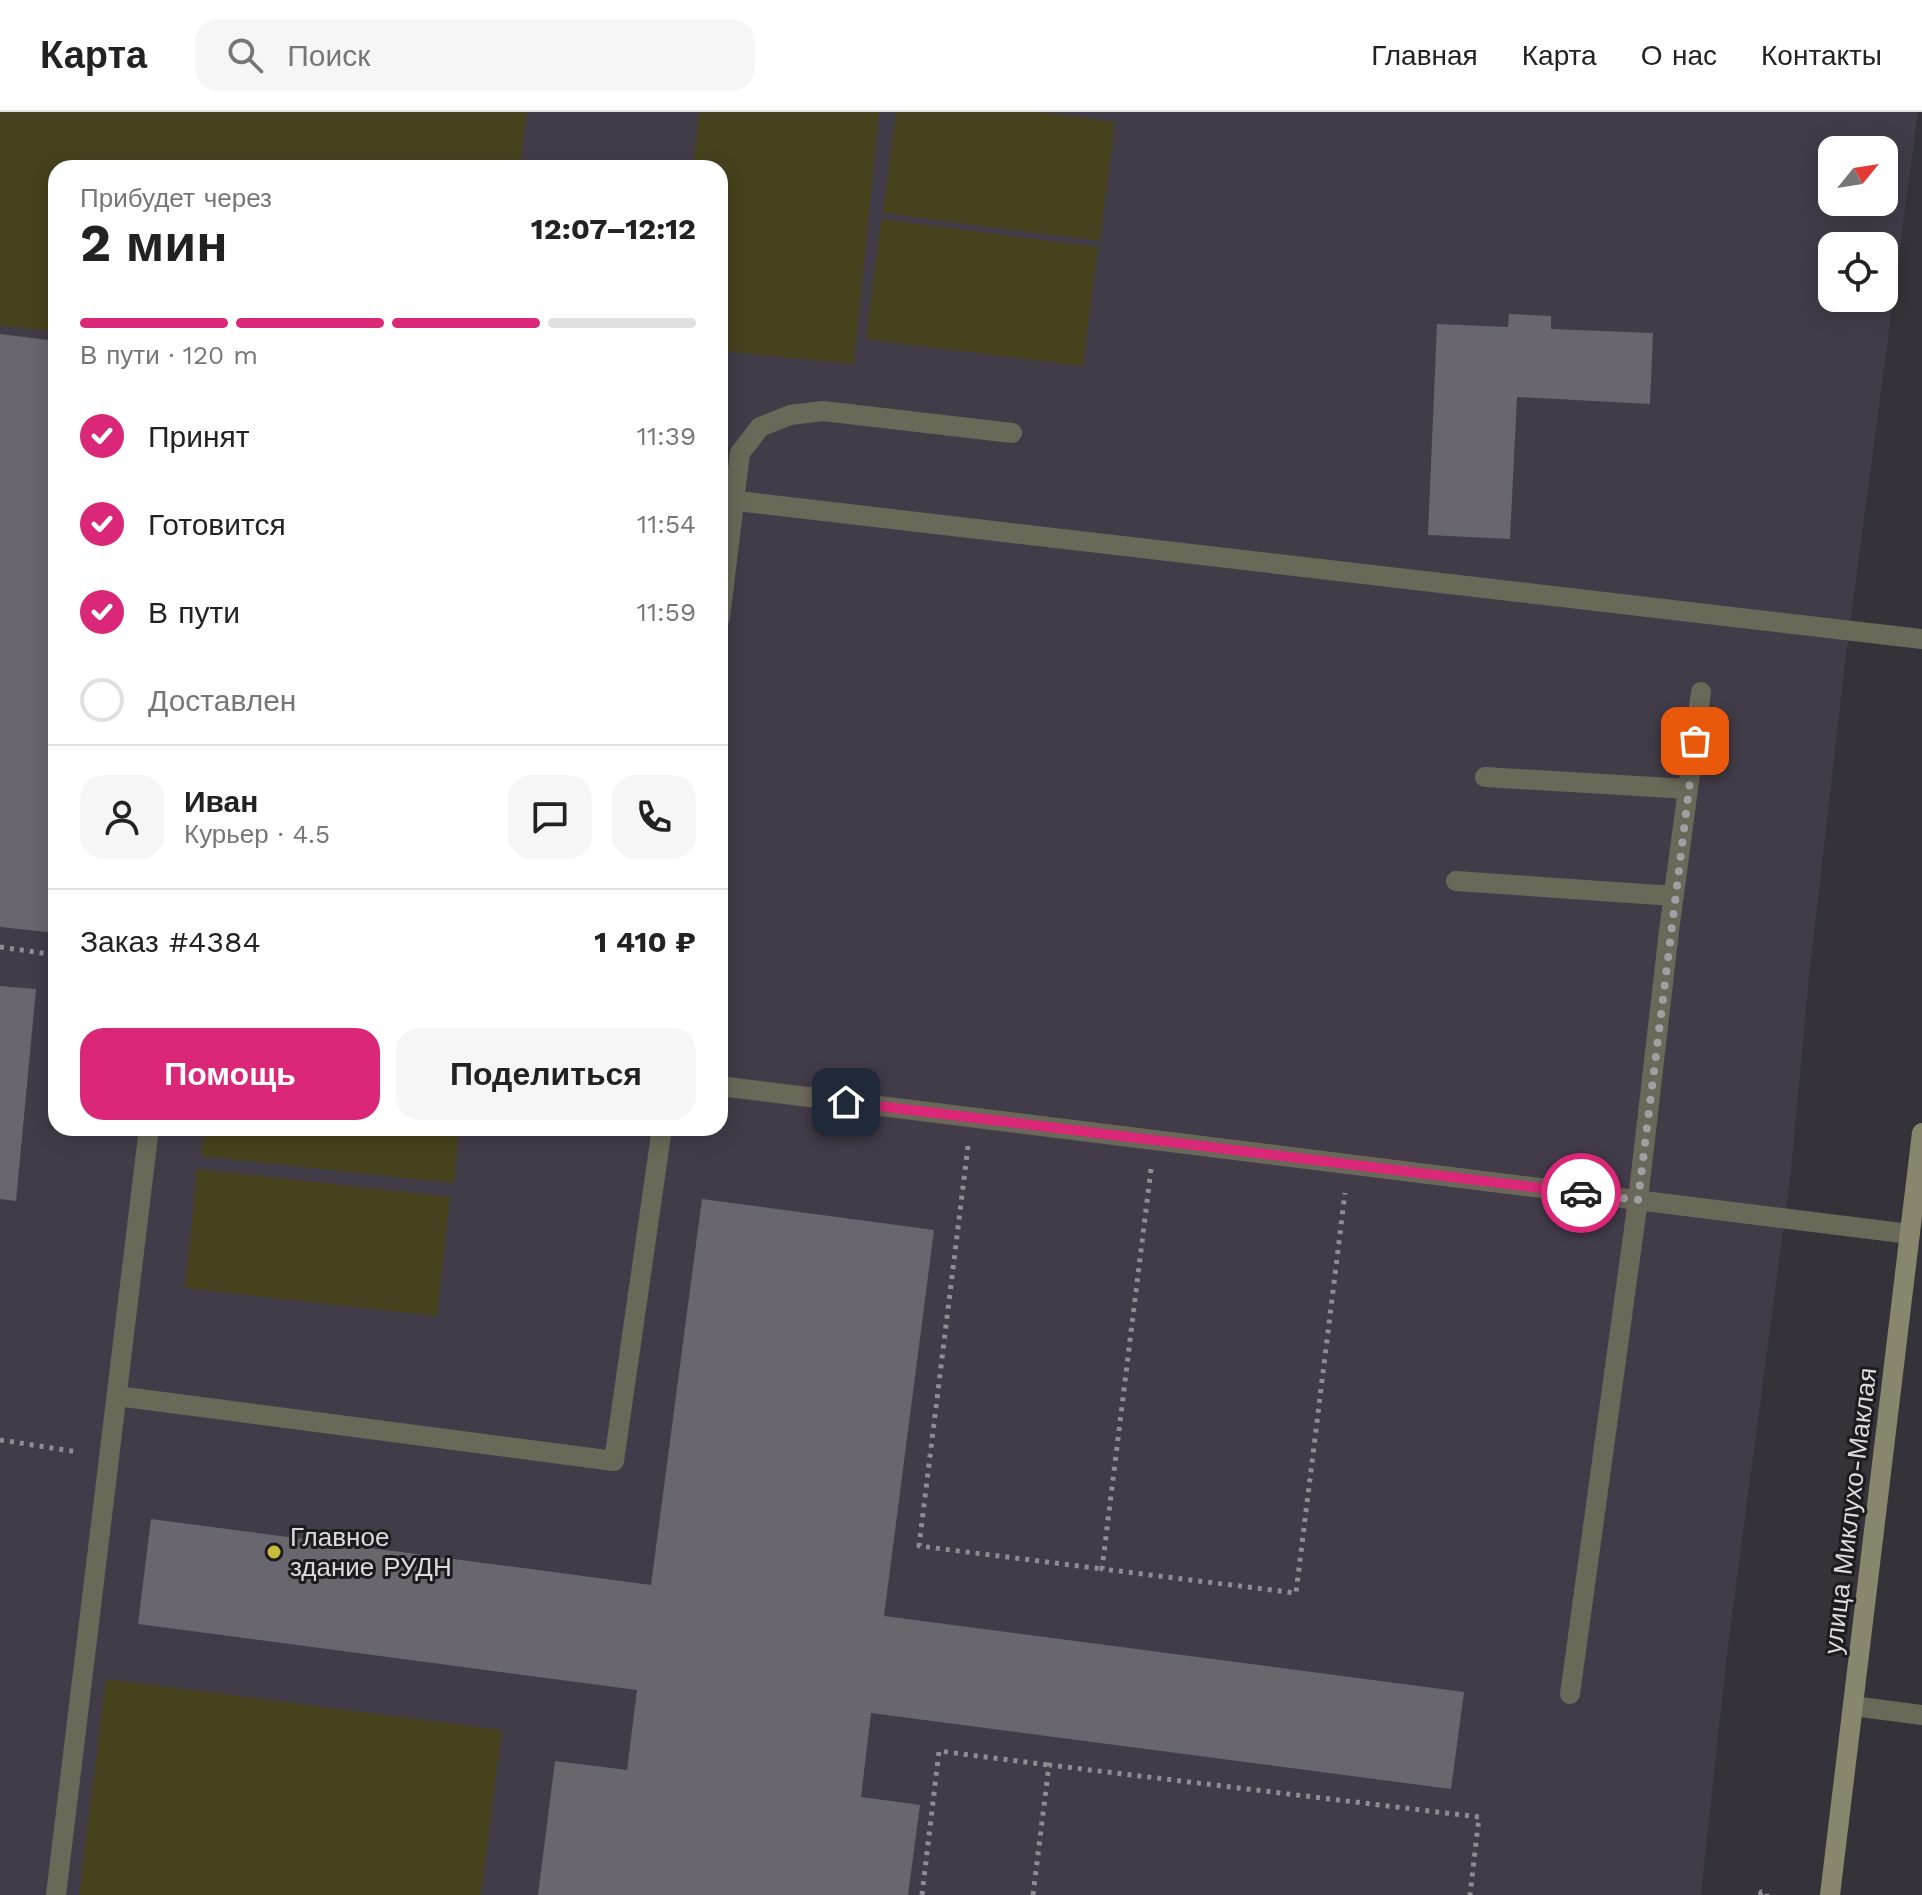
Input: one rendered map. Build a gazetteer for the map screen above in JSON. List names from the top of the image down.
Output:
{
  "streets": {
    "main road": ["улица Миклухо-Маклая"]
  },
  "places": ["Главное здание РУДН"],
  "north": "top right",
  "page": {
    "header": "Карта",
    "search": "Поиск",
    "nav": [
      "Главная",
      "Карта",
      "О нас",
      "Контакты"
    ],
    "heading": ["2 мин", "Прибудет через", "12:07–12:12"],
    "panel": [
      "Иван",
      "Курьер · 4.5",
      "Заказ #4384",
      "1 410 ₽"
    ],
    "bar": "В пути · 120 m",
    "list": [
      ["Принят", "11:39"],
      ["Готовится", "11:54"],
      ["В пути", "11:59"],
      "Доставлен"
    ],
    "buttons": ["Помощь", "Поделиться"]
  }
}
